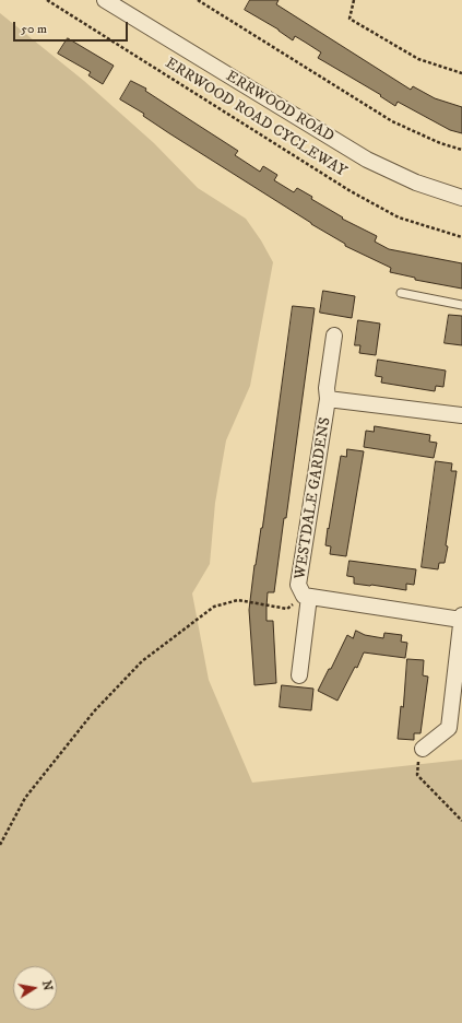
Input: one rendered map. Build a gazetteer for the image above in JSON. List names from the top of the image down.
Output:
{
  "streets": {
    "street": ["ERRWOOD ROAD", "WESTDALE GARDENS"],
    "path": ["ERRWOOD ROAD CYCLEWAY"]
  },
  "scale_bar": "50 m",
  "north": "right"
}
